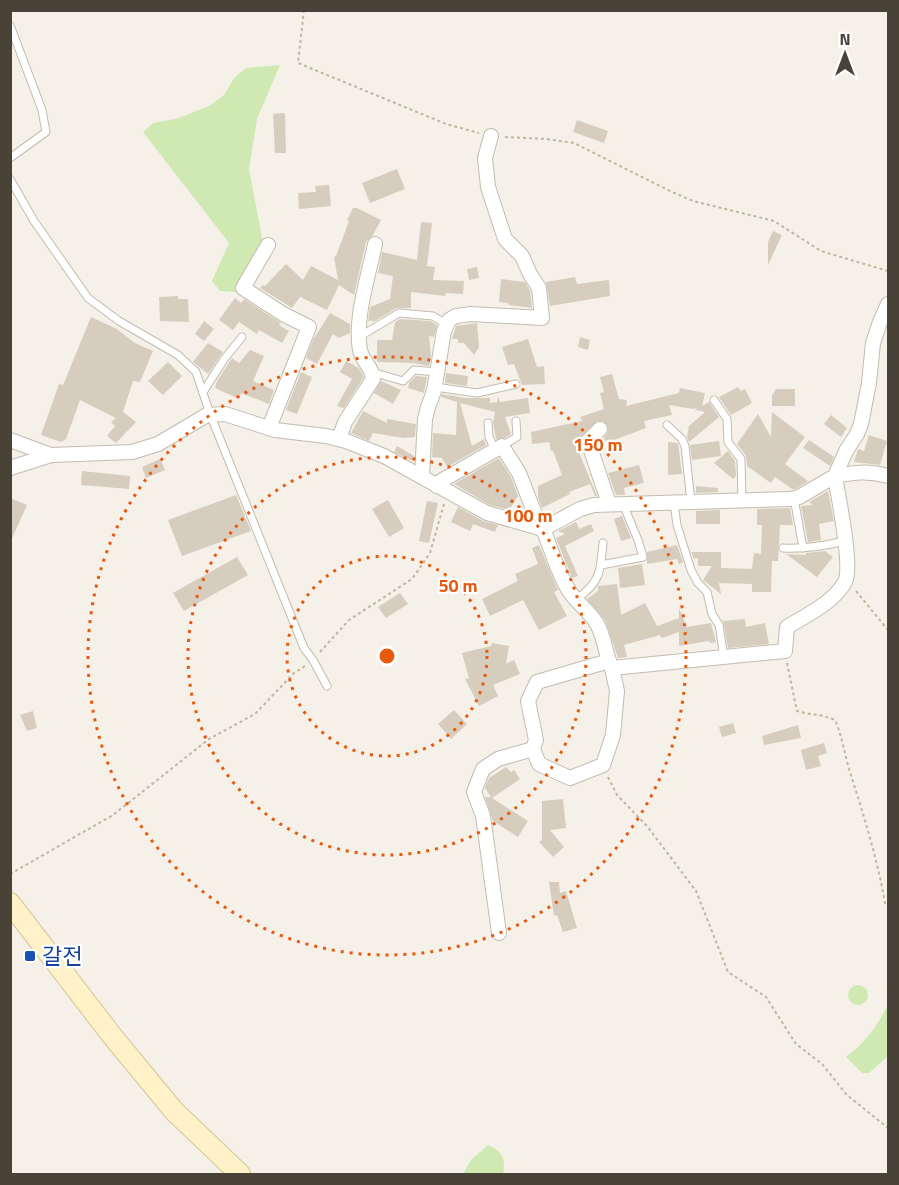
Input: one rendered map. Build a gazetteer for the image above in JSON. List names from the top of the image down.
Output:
{
  "places": {
    "transit": ["갈전"]
  },
  "north": "top",
  "rings": ["150 m", "100 m", "50 m"]
}
